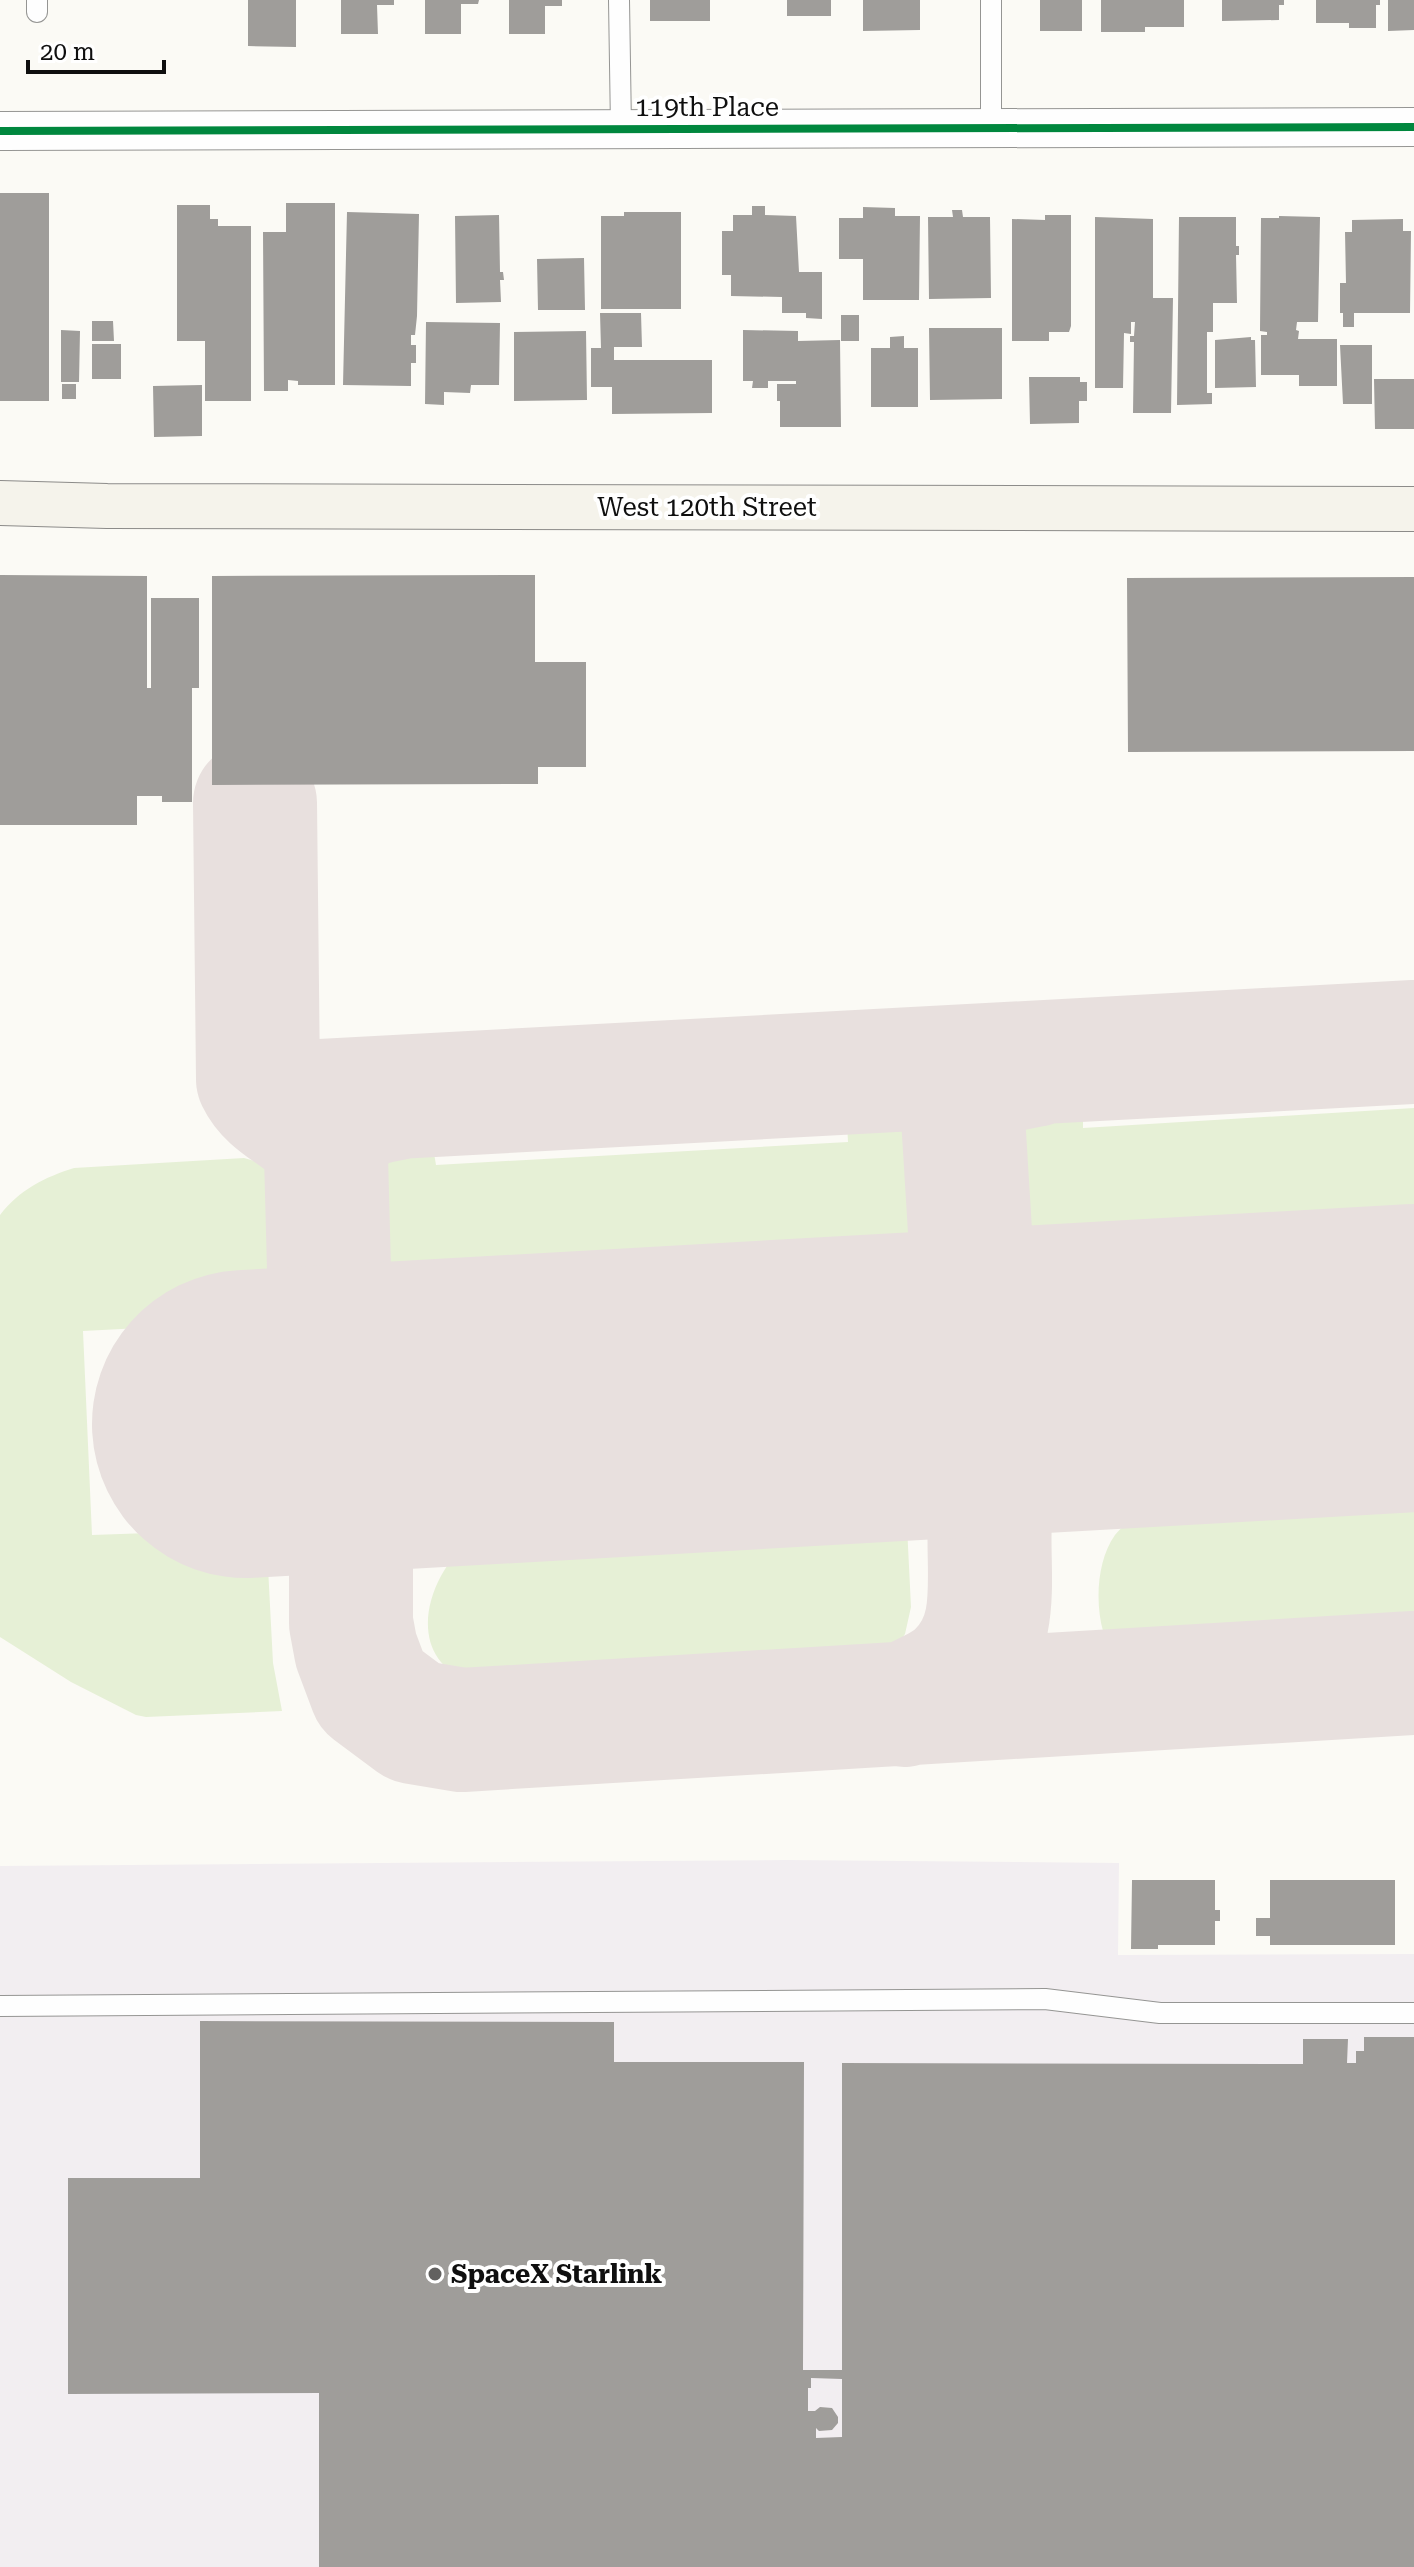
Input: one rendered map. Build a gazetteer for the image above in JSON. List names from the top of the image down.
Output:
{
  "streets": {
    "main road": ["West 120th Street"],
    "street": ["119th Place"]
  },
  "places": ["SpaceX Starlink"],
  "scale_bar": "20 m"
}
